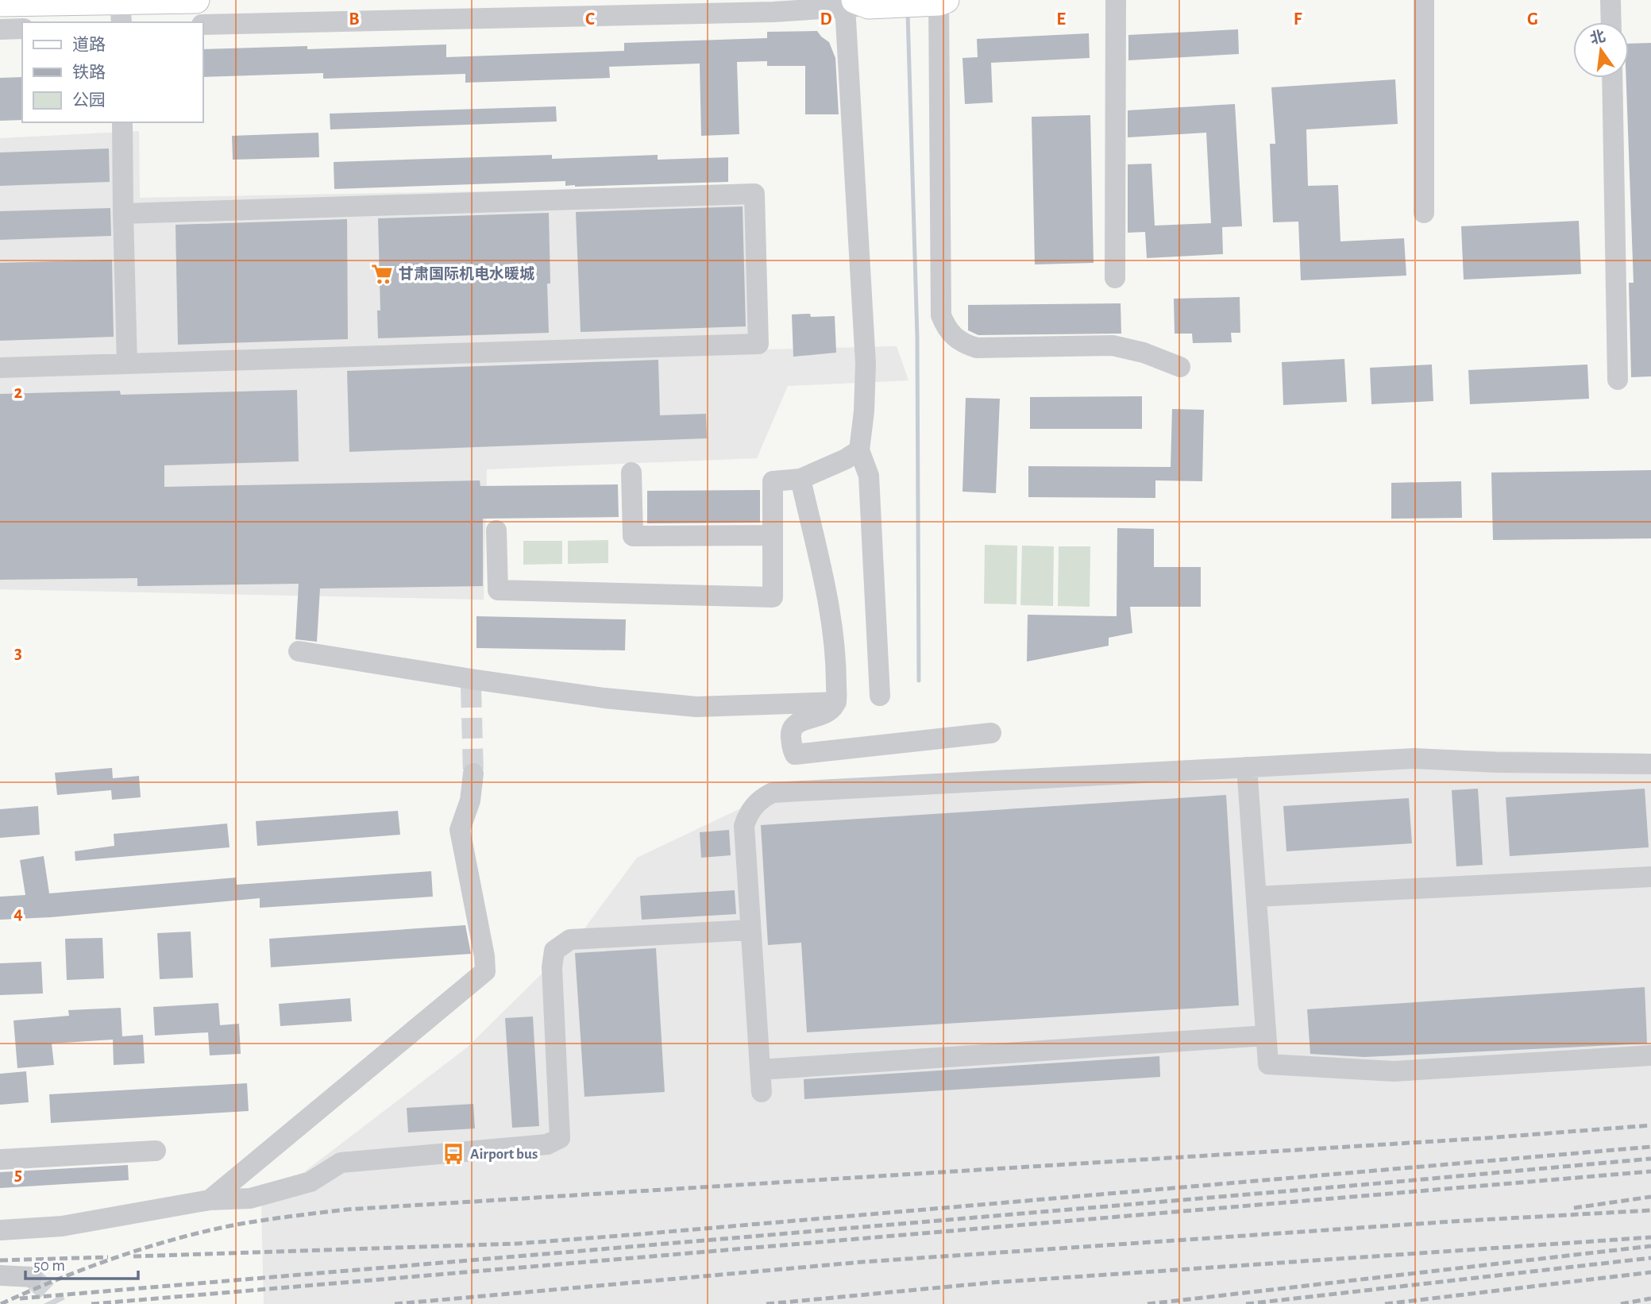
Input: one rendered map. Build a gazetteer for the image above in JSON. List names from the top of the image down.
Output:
{
  "places": {
    "supermarket": ["甘肃国际机电水暖城"],
    "bus stop": ["Airport bus"]
  },
  "legend": ["道路", "铁路", "公园"],
  "scale_bar": "50 m",
  "north": "top",
  "grid": {
    "columns": [
      "B",
      "C",
      "D",
      "E",
      "F",
      "G"
    ],
    "rows": [
      "2",
      "3",
      "4",
      "5"
    ]
  }
}
